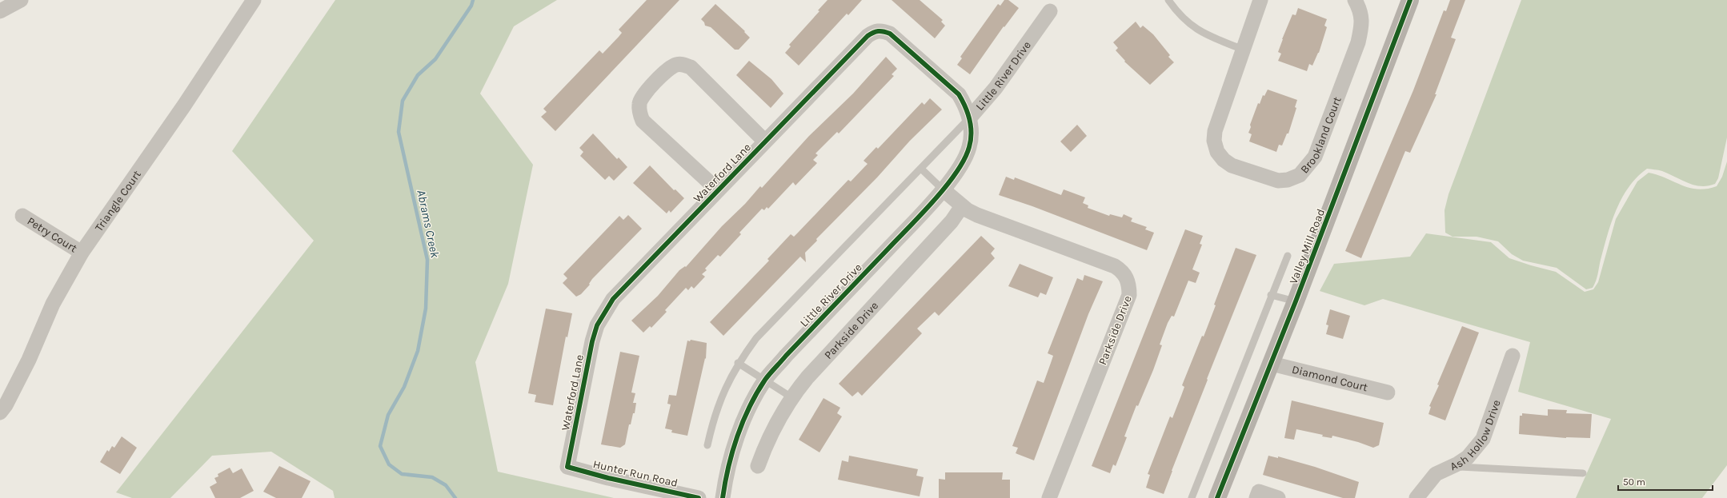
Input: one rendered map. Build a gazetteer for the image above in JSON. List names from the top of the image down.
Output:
{
  "streets": {
    "street": [
      "Little River Drive",
      "Brookland Court",
      "Waterford Lane",
      "Triangle Court",
      "Petry Court",
      "Valley Mill Road",
      "Parkside Drive",
      "Diamond Court",
      "Ash Hollow Drive",
      "Hunter Run Road"
    ]
  },
  "crossings": [
    ["Little River Drive", "Waterford Lane"],
    ["Little River Drive", "Parkside Drive"],
    ["Waterford Lane", "Hunter Run Road"],
    ["Triangle Court", "Petry Court"],
    ["Valley Mill Road", "Diamond Court"]
  ],
  "water": ["Abrams Creek"],
  "scale_bar": "50 m"
}
